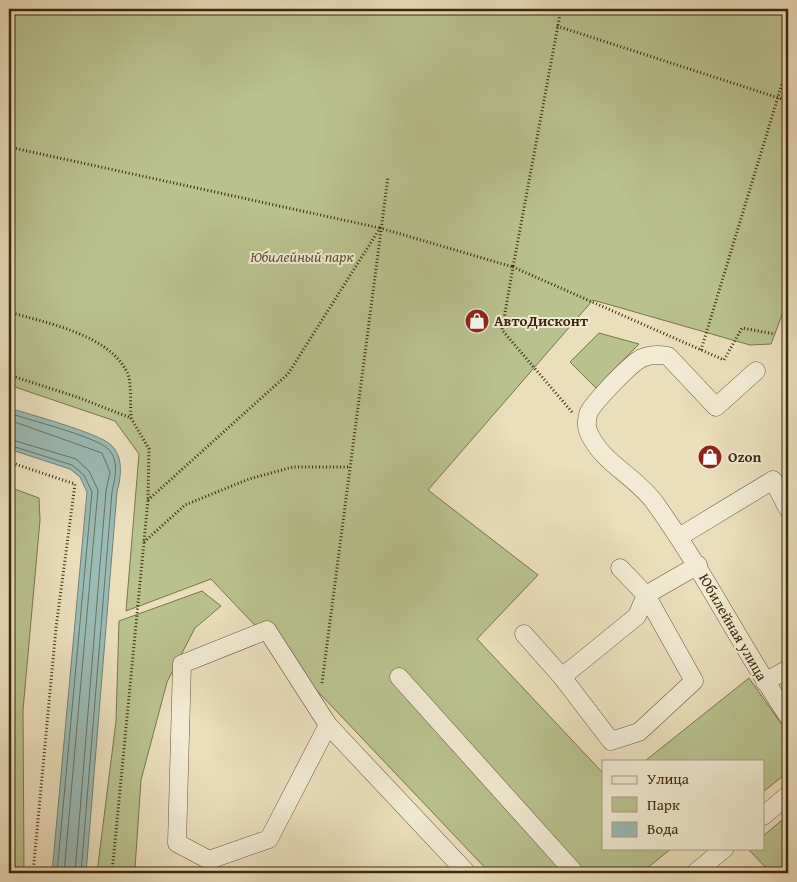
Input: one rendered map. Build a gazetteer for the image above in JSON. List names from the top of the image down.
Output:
{
  "streets": {
    "street": ["Юбилейная улица"]
  },
  "parks": ["Юбилейный парк"],
  "places": {
    "shop": ["АвтоДисконт", "Ozon"]
  },
  "legend": ["Улица", "Парк", "Вода"]
}
